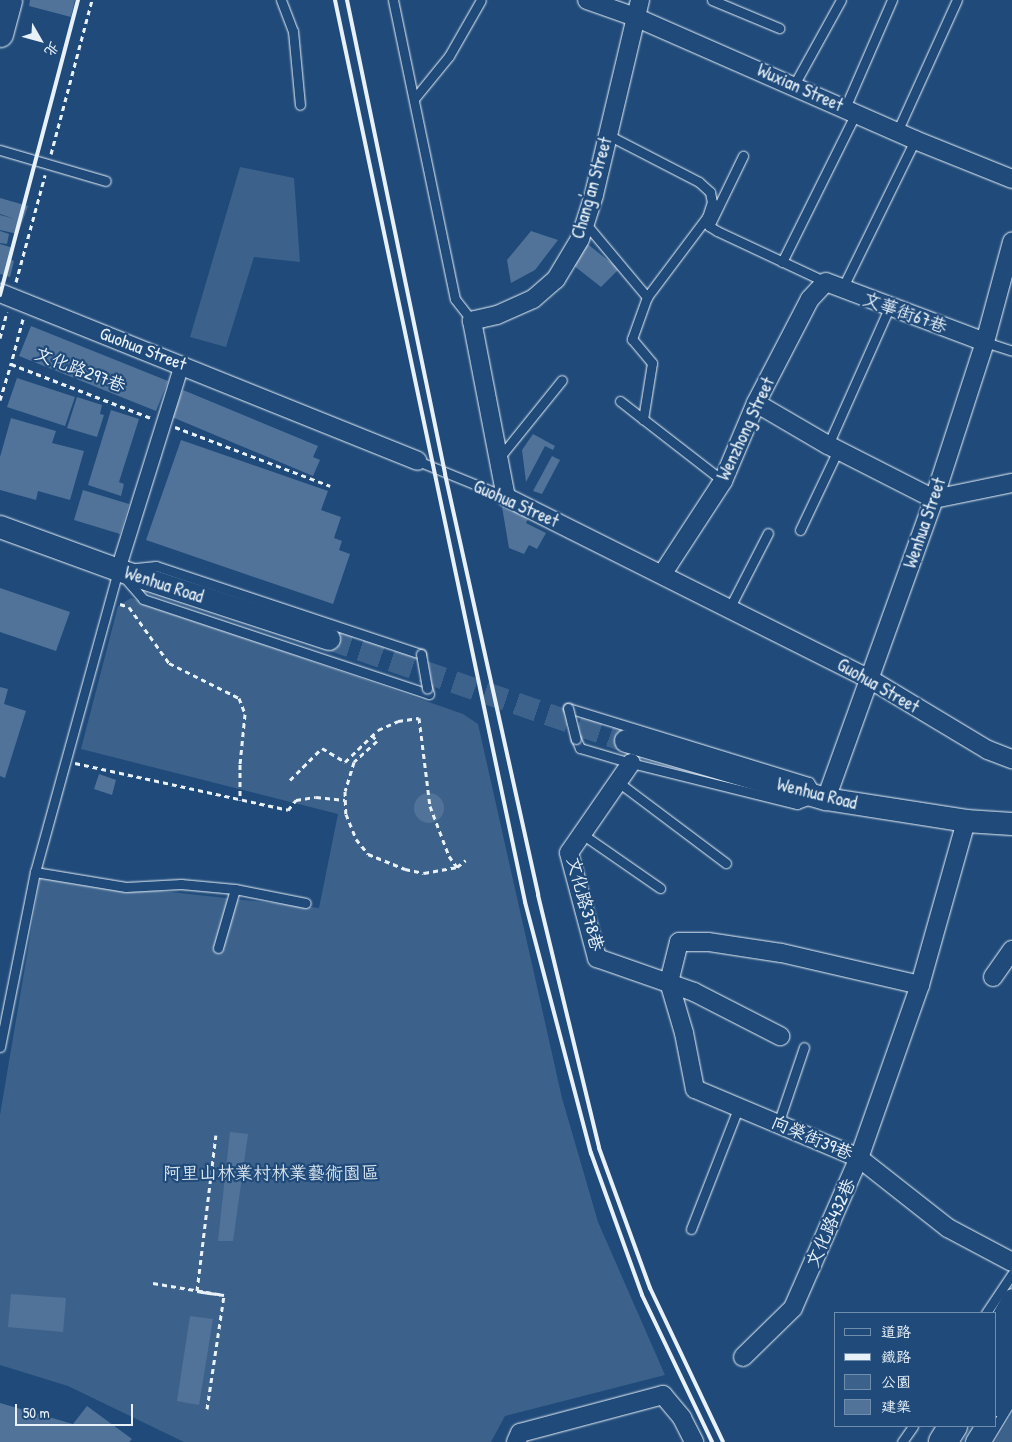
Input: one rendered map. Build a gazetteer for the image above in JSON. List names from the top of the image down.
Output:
{
  "streets": {
    "street": [
      "Wuxian Street",
      "Chang'an Street",
      "文華街67巷",
      "Guohua Street",
      "Wenzhong Street",
      "Wenhua Street",
      "Wenhua Road",
      "文化路378巷",
      "向榮街39巷",
      "文化路432巷"
    ],
    "path": ["文化路297巷"]
  },
  "crossings": [
    ["Wuxian Street", "Chang'an Street"],
    ["文華街67巷", "Wenzhong Street"],
    ["文華街67巷", "Wenhua Street"],
    ["Guohua Street", "文化路297巷"],
    ["Guohua Street", "Wenzhong Street"],
    ["Guohua Street", "Wenhua Street"],
    ["Wenhua Street", "Wenhua Road"],
    ["Wenhua Road", "文化路378巷"],
    ["Wenhua Road", "文化路432巷"],
    ["文化路378巷", "向榮街39巷"],
    ["向榮街39巷", "文化路432巷"]
  ],
  "parks": ["阿里山林業村林業藝術園區"],
  "legend": [
    "道路",
    "鐵路",
    "公園",
    "建築"
  ],
  "scale_bar": "50 m",
  "north": "bottom right"
}
